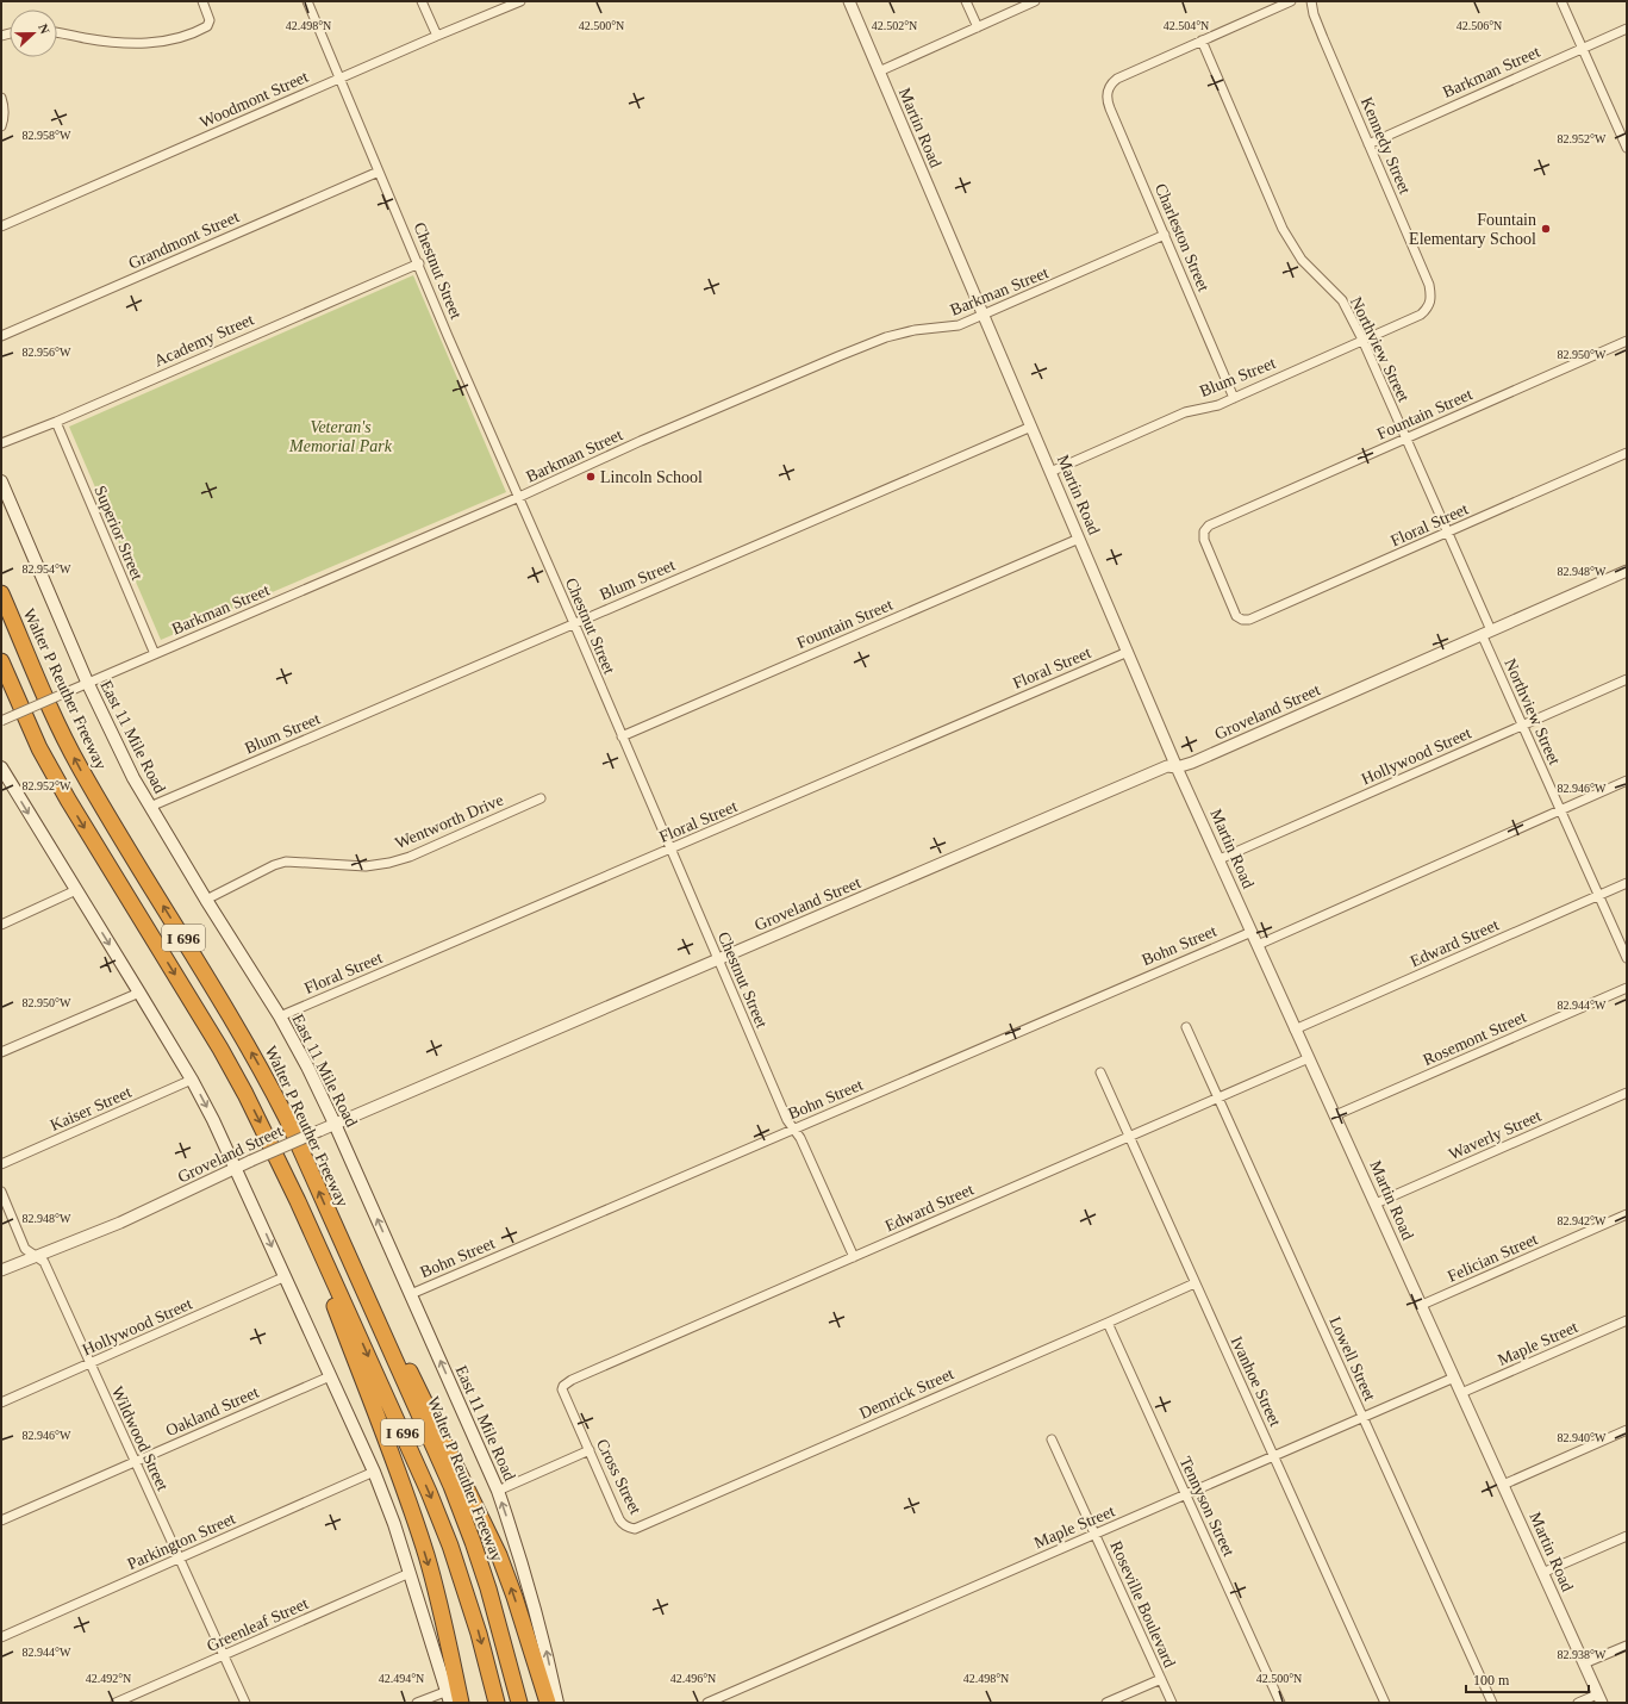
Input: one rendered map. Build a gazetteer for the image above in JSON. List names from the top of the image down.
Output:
{
  "streets": {
    "highway": ["Walter P Reuther Freeway", "I 696"],
    "main road": ["East 11 Mile Road"],
    "street": [
      "Barkman Street",
      "Woodmont Street",
      "Martin Road",
      "Kennedy Street",
      "Charleston Street",
      "Grandmont Street",
      "Chestnut Street",
      "Academy Street",
      "Northview Street",
      "Blum Street",
      "Fountain Street",
      "Floral Street",
      "Superior Street",
      "Groveland Street",
      "Hollywood Street",
      "Wentworth Drive",
      "Edward Street",
      "Bohn Street",
      "Rosemont Street",
      "Kaiser Street",
      "Waverly Street",
      "Felician Street",
      "Maple Street",
      "Lowell Street",
      "Ivanhoe Street",
      "Demrick Street",
      "Oakland Street",
      "Wildwood Street",
      "Cross Street",
      "Tennyson Street",
      "Parkington Street",
      "Roseville Boulevard",
      "Greenleaf Street"
    ]
  },
  "crossings": [
    ["Barkman Street", "Martin Road"],
    ["Barkman Street", "Kennedy Street"],
    ["Barkman Street", "Charleston Street"],
    ["Barkman Street", "Chestnut Street"],
    ["Barkman Street", "Superior Street"],
    ["Barkman Street", "East 11 Mile Road"],
    ["Woodmont Street", "Chestnut Street"],
    ["Martin Road", "Blum Street"],
    ["Martin Road", "Fountain Street"],
    ["Martin Road", "Floral Street"],
    ["Martin Road", "Groveland Street"],
    ["Martin Road", "Hollywood Street"],
    ["Martin Road", "Edward Street"],
    ["Martin Road", "Bohn Street"],
    ["Martin Road", "Rosemont Street"],
    ["Martin Road", "Waverly Street"],
    ["Martin Road", "Felician Street"],
    ["Martin Road", "Maple Street"],
    ["Kennedy Street", "Blum Street"],
    ["Charleston Street", "Northview Street"],
    ["Charleston Street", "Blum Street"],
    ["Grandmont Street", "Chestnut Street"],
    ["Chestnut Street", "Academy Street"],
    ["Chestnut Street", "Blum Street"],
    ["Chestnut Street", "Fountain Street"],
    ["Chestnut Street", "Floral Street"],
    ["Chestnut Street", "Groveland Street"],
    ["Chestnut Street", "Edward Street"],
    ["Chestnut Street", "Bohn Street"],
    ["Academy Street", "Superior Street"],
    ["Northview Street", "Blum Street"],
    ["Northview Street", "Fountain Street"],
    ["Northview Street", "Floral Street"],
    ["Northview Street", "Groveland Street"],
    ["Northview Street", "Hollywood Street"],
    ["Northview Street", "Edward Street"],
    ["Blum Street", "East 11 Mile Road"],
    ["Fountain Street", "Floral Street"],
    ["Floral Street", "East 11 Mile Road"],
    ["Groveland Street", "East 11 Mile Road"],
    ["Groveland Street", "Wildwood Street"],
    ["East 11 Mile Road", "Wentworth Drive"],
    ["East 11 Mile Road", "Bohn Street"],
    ["Hollywood Street", "Wildwood Street"],
    ["Edward Street", "Lowell Street"],
    ["Edward Street", "Ivanhoe Street"],
    ["Edward Street", "Cross Street"],
    ["Maple Street", "Lowell Street"],
    ["Maple Street", "Ivanhoe Street"],
    ["Maple Street", "Tennyson Street"],
    ["Maple Street", "Roseville Boulevard"],
    ["Ivanhoe Street", "Demrick Street"],
    ["Demrick Street", "Cross Street"],
    ["Demrick Street", "Tennyson Street"],
    ["Oakland Street", "Wildwood Street"],
    ["Wildwood Street", "Parkington Street"],
    ["Wildwood Street", "Greenleaf Street"]
  ],
  "parks": ["Veteran's Memorial Park"],
  "places": ["Fountain Elementary School", "Lincoln School"],
  "scale_bar": "100 m",
  "north": "right",
  "coordinates": [
    "42.506°N",
    "42.498°N",
    "42.500°N",
    "42.502°N",
    "42.504°N",
    "82.958°W",
    "82.952°W",
    "82.956°W",
    "82.950°W",
    "82.954°W",
    "82.948°W",
    "82.946°W",
    "82.944°W",
    "82.942°W",
    "82.940°W",
    "82.938°W",
    "42.492°N",
    "42.494°N",
    "42.496°N"
  ]
}
